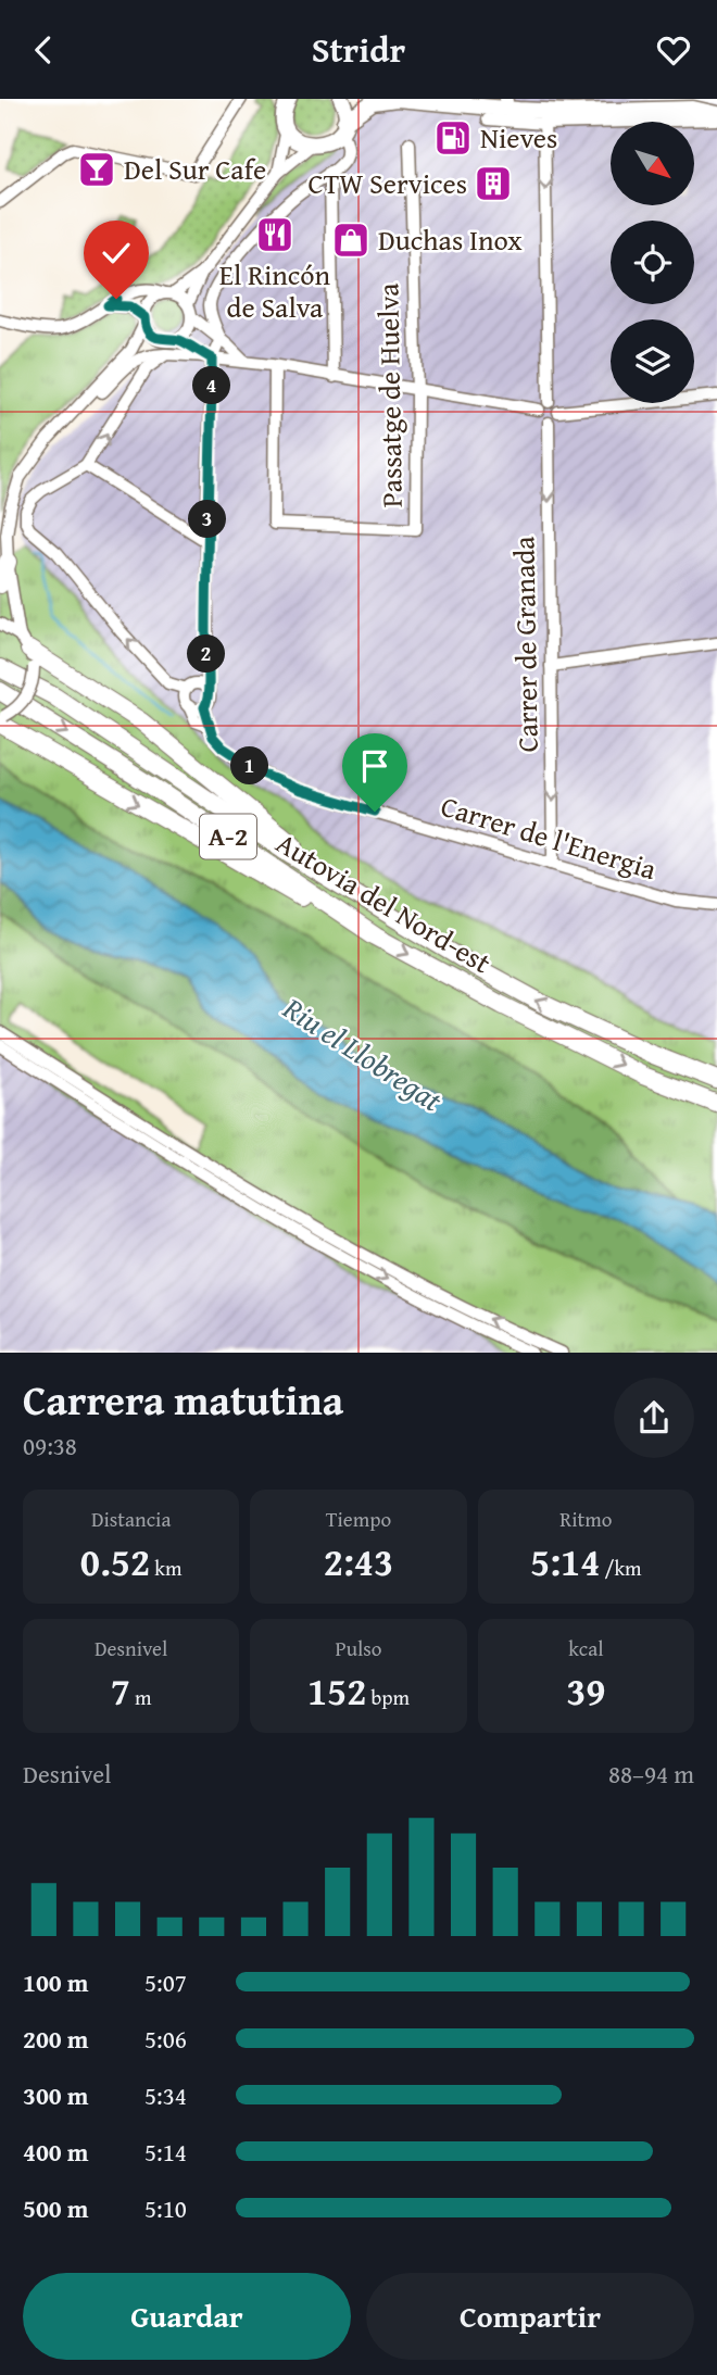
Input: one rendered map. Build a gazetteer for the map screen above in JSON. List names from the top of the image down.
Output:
{
  "streets": {
    "highway": ["A-2", "Autovia del Nord-est"],
    "street": ["Passatge de Huelva", "Carrer de Granada", "Carrer de l'Energia"]
  },
  "crossings": [
    ["Carrer de Granada", "Carrer de l'Energia"]
  ],
  "one_way": ["Carrer de Granada"],
  "water": ["Riu el Llobregat"],
  "places": {
    "fuel station": ["Nieves"],
    "bar": ["Del Sur Cafe"],
    "building": ["CTW Services"],
    "restaurant": ["El Rincón de Salva"],
    "shop": ["Duchas Inox"]
  },
  "north": "bottom right",
  "page": {
    "header": "Stridr",
    "pins": [
      "4",
      "3",
      "2",
      "1"
    ],
    "heading": ["Carrera matutina", "09:38"],
    "stats": [
      ["Distancia", "0.52 km"],
      ["Tiempo", "2:43"],
      ["Ritmo", "5:14 /km"],
      ["Desnivel", "7 m"],
      ["Pulso", "152 bpm"],
      ["kcal", "39"]
    ],
    "chart": ["Desnivel", "88–94 m"],
    "list": [
      {
        "name": "100 m",
        "note": "5:07"
      },
      {
        "name": "200 m",
        "note": "5:06"
      },
      {
        "name": "300 m",
        "note": "5:34"
      },
      {
        "name": "400 m",
        "note": "5:14"
      },
      {
        "name": "500 m",
        "note": "5:10"
      }
    ],
    "buttons": ["Guardar", "Compartir"]
  }
}
